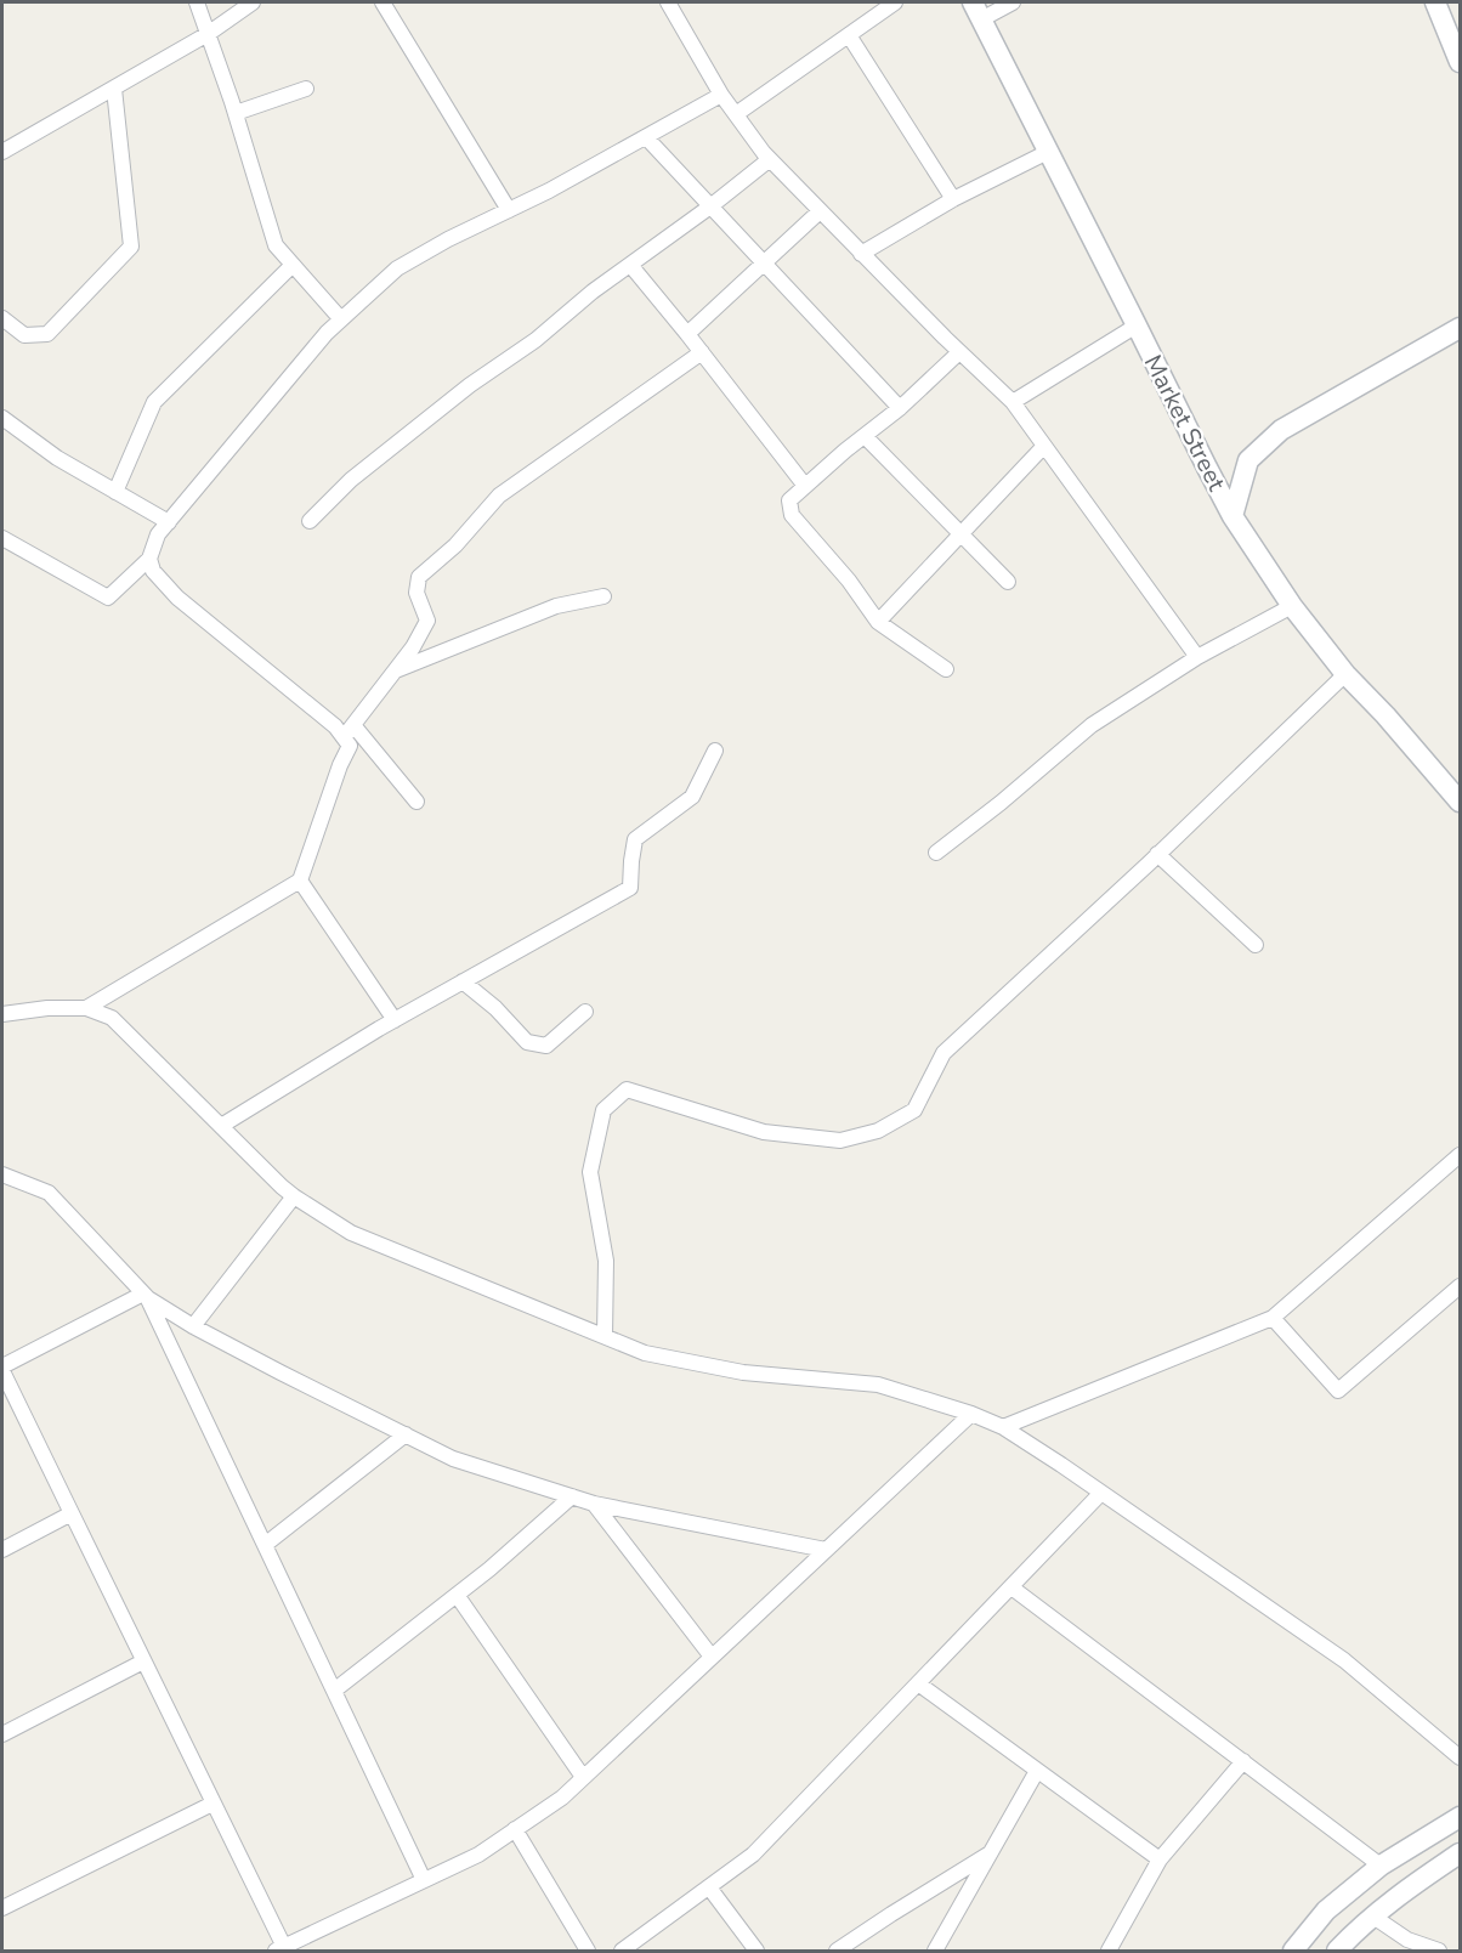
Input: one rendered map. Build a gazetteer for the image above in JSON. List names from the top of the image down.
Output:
{
  "streets": {
    "street": ["Market Street"]
  }
}
